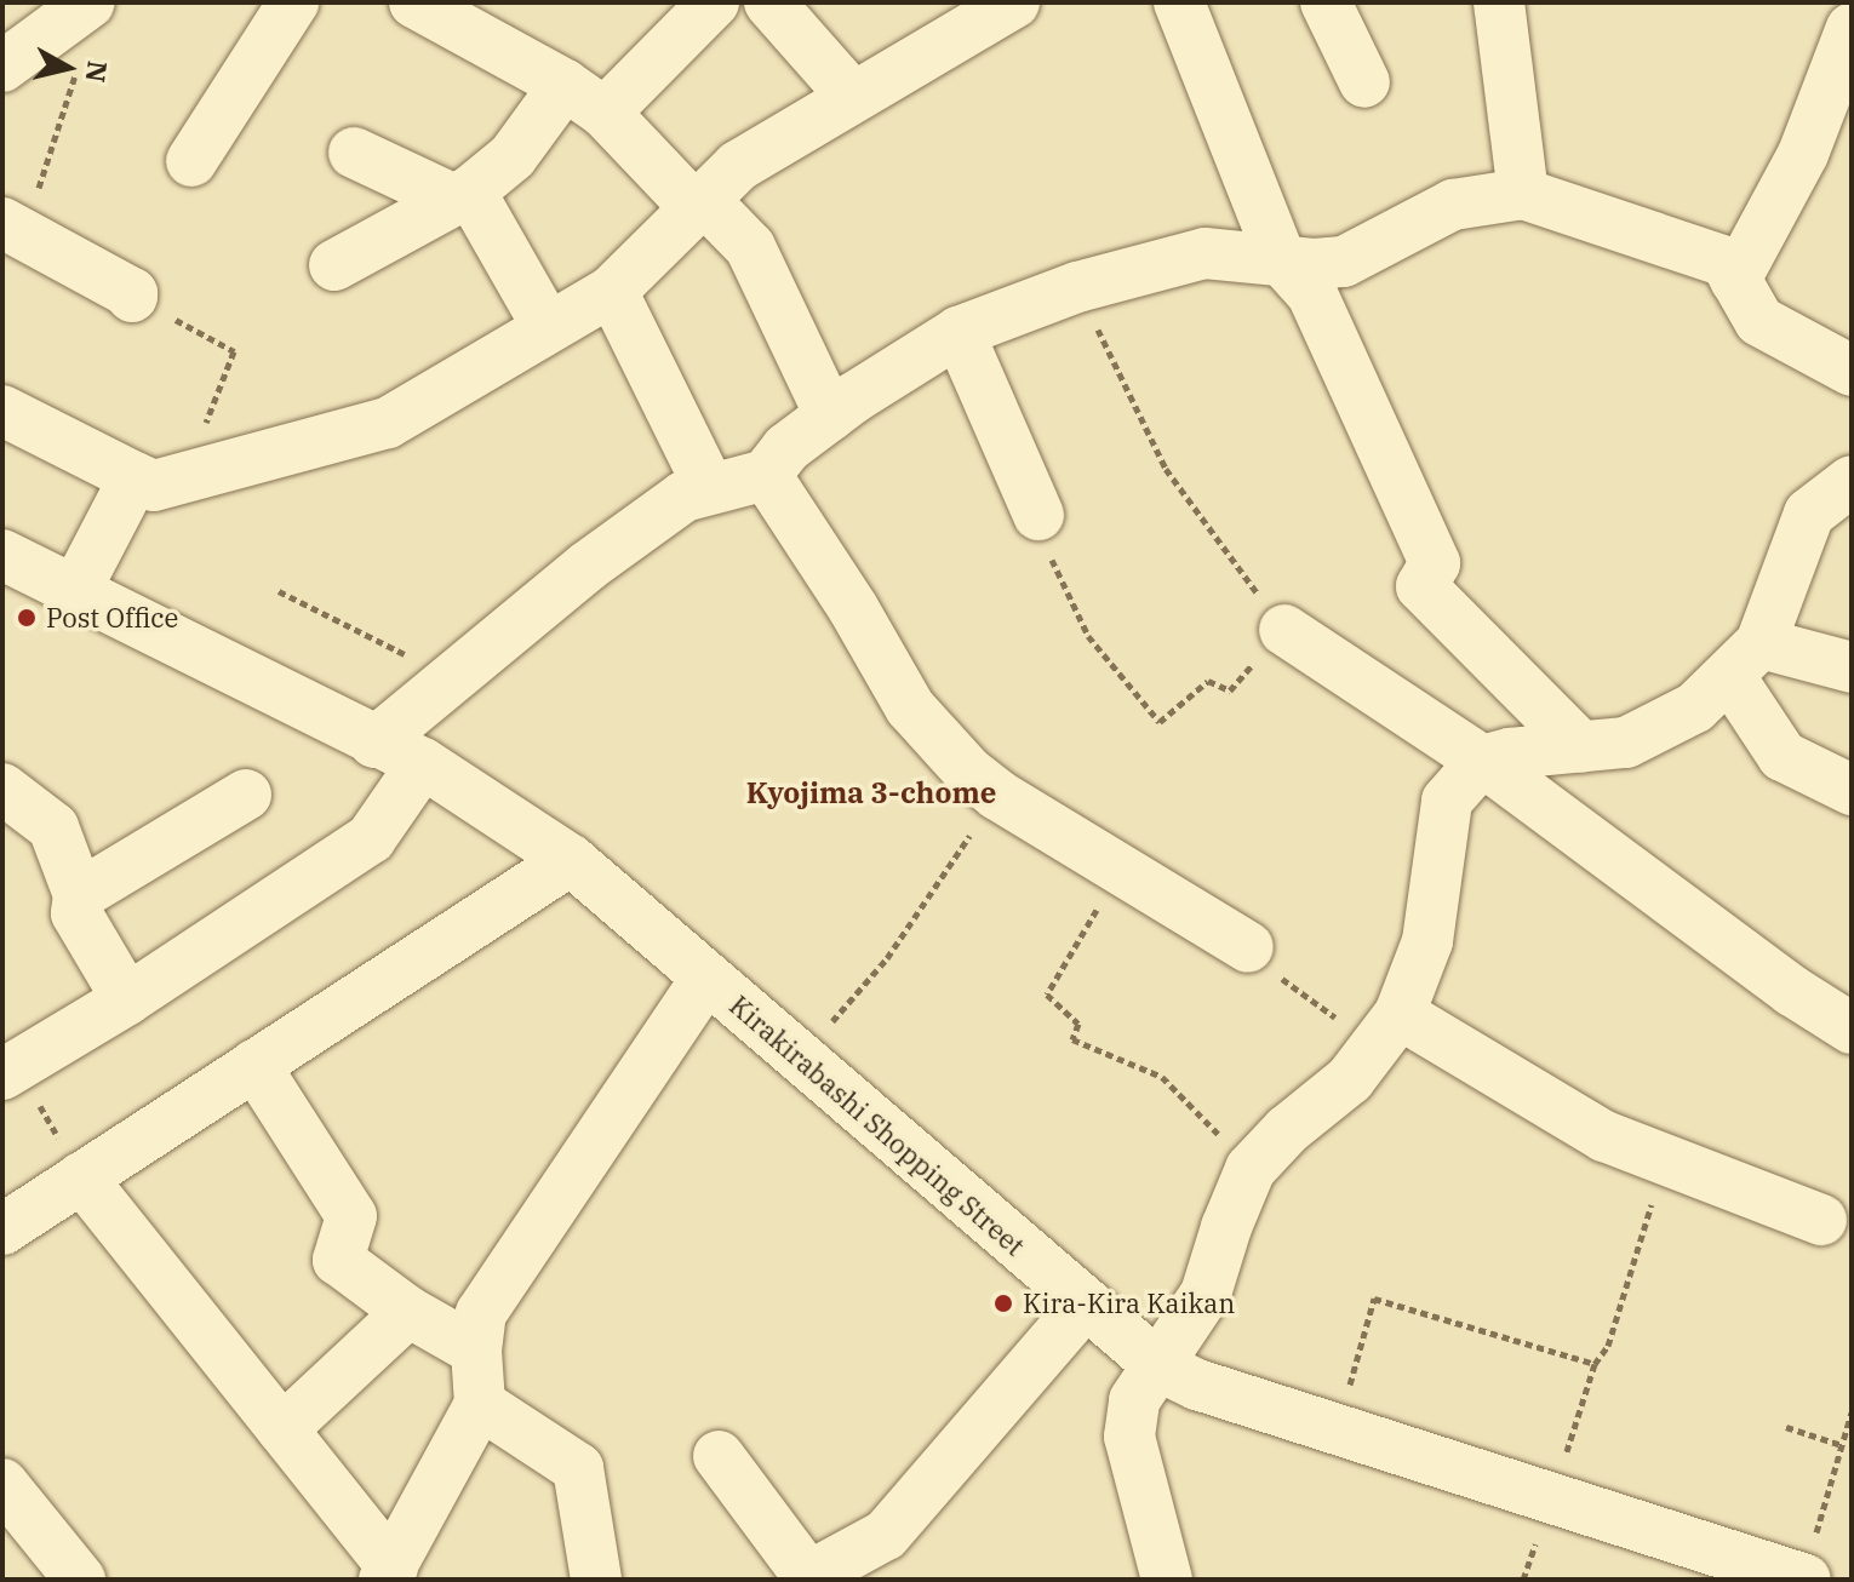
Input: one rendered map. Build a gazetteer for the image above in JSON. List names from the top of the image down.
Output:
{
  "streets": {
    "street": ["Kirakirabashi Shopping Street"]
  },
  "districts": ["Kyojima 3-chome"],
  "places": ["Post Office", "Kira-Kira Kaikan"],
  "north": "right"
}
